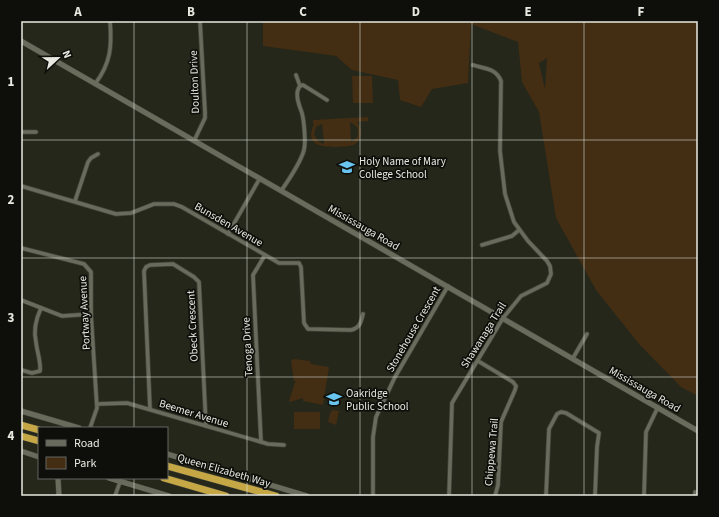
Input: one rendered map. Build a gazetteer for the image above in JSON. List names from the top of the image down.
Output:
{
  "streets": {
    "highway": ["Queen Elizabeth Way"],
    "main road": ["Mississauga Road"],
    "street": [
      "Doulton Drive",
      "Bunsden Avenue",
      "Portway Avenue",
      "Obeck Crescent",
      "Stonehouse Crescent",
      "Shawanaga Trail",
      "Tenoga Drive",
      "Beemer Avenue",
      "Chippewa Trail"
    ]
  },
  "crossings": [
    ["Doulton Drive", "Mississauga Road"],
    ["Bunsden Avenue", "Tenoga Drive"],
    ["Mississauga Road", "Stonehouse Crescent"],
    ["Mississauga Road", "Shawanaga Trail"],
    ["Portway Avenue", "Beemer Avenue"],
    ["Obeck Crescent", "Beemer Avenue"],
    ["Shawanaga Trail", "Chippewa Trail"],
    ["Tenoga Drive", "Beemer Avenue"]
  ],
  "places": {
    "school or university": ["Holy Name of Mary College School", "Oakridge Public School"]
  },
  "legend": ["Road", "Park"],
  "north": "right",
  "grid": {
    "columns": [
      "A",
      "B",
      "C",
      "D",
      "E",
      "F"
    ],
    "rows": [
      "1",
      "2",
      "3",
      "4"
    ]
  }
}
